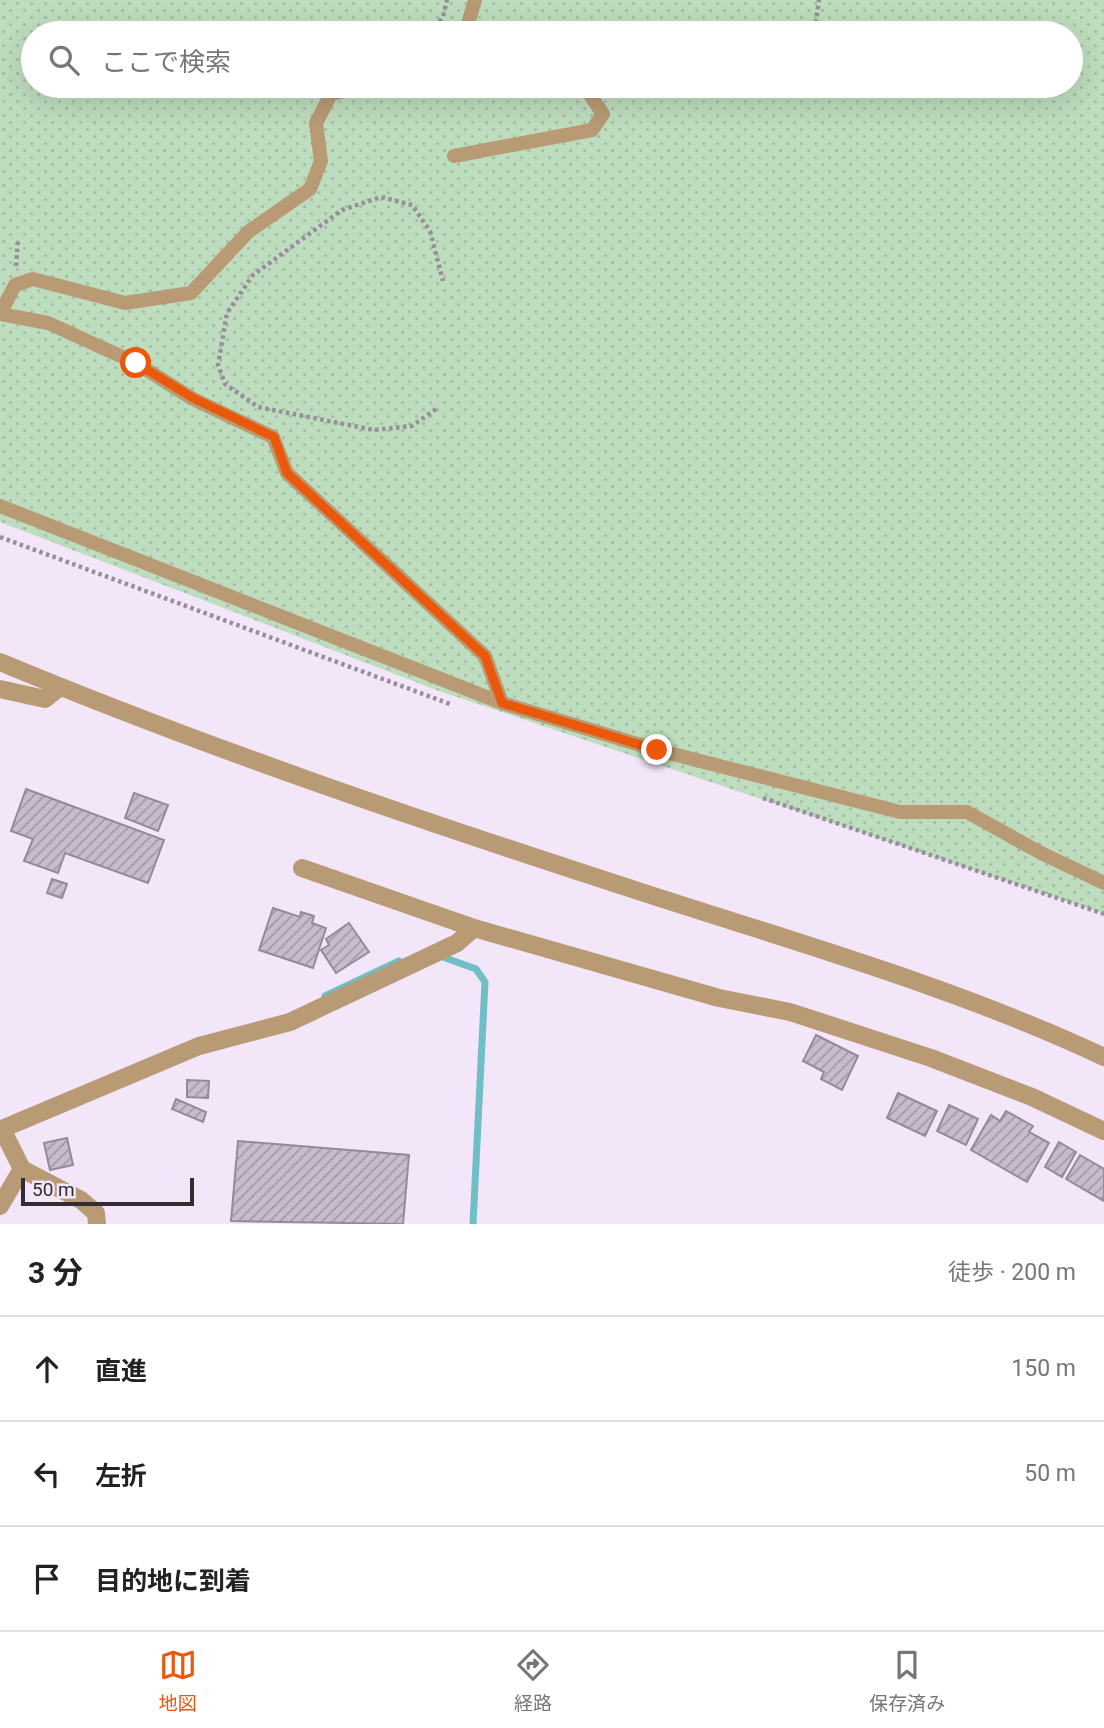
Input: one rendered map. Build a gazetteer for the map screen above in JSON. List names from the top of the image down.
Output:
{
  "scale_bar": "50 m",
  "page": {
    "search": "ここで検索",
    "scale": "50 m",
    "heading": ["3 分", "徒歩 · 200 m"],
    "list": [
      ["直進", "150 m"],
      ["左折", "50 m"],
      "目的地に到着"
    ],
    "nav": ["地図", "経路", "保存済み"]
  }
}
